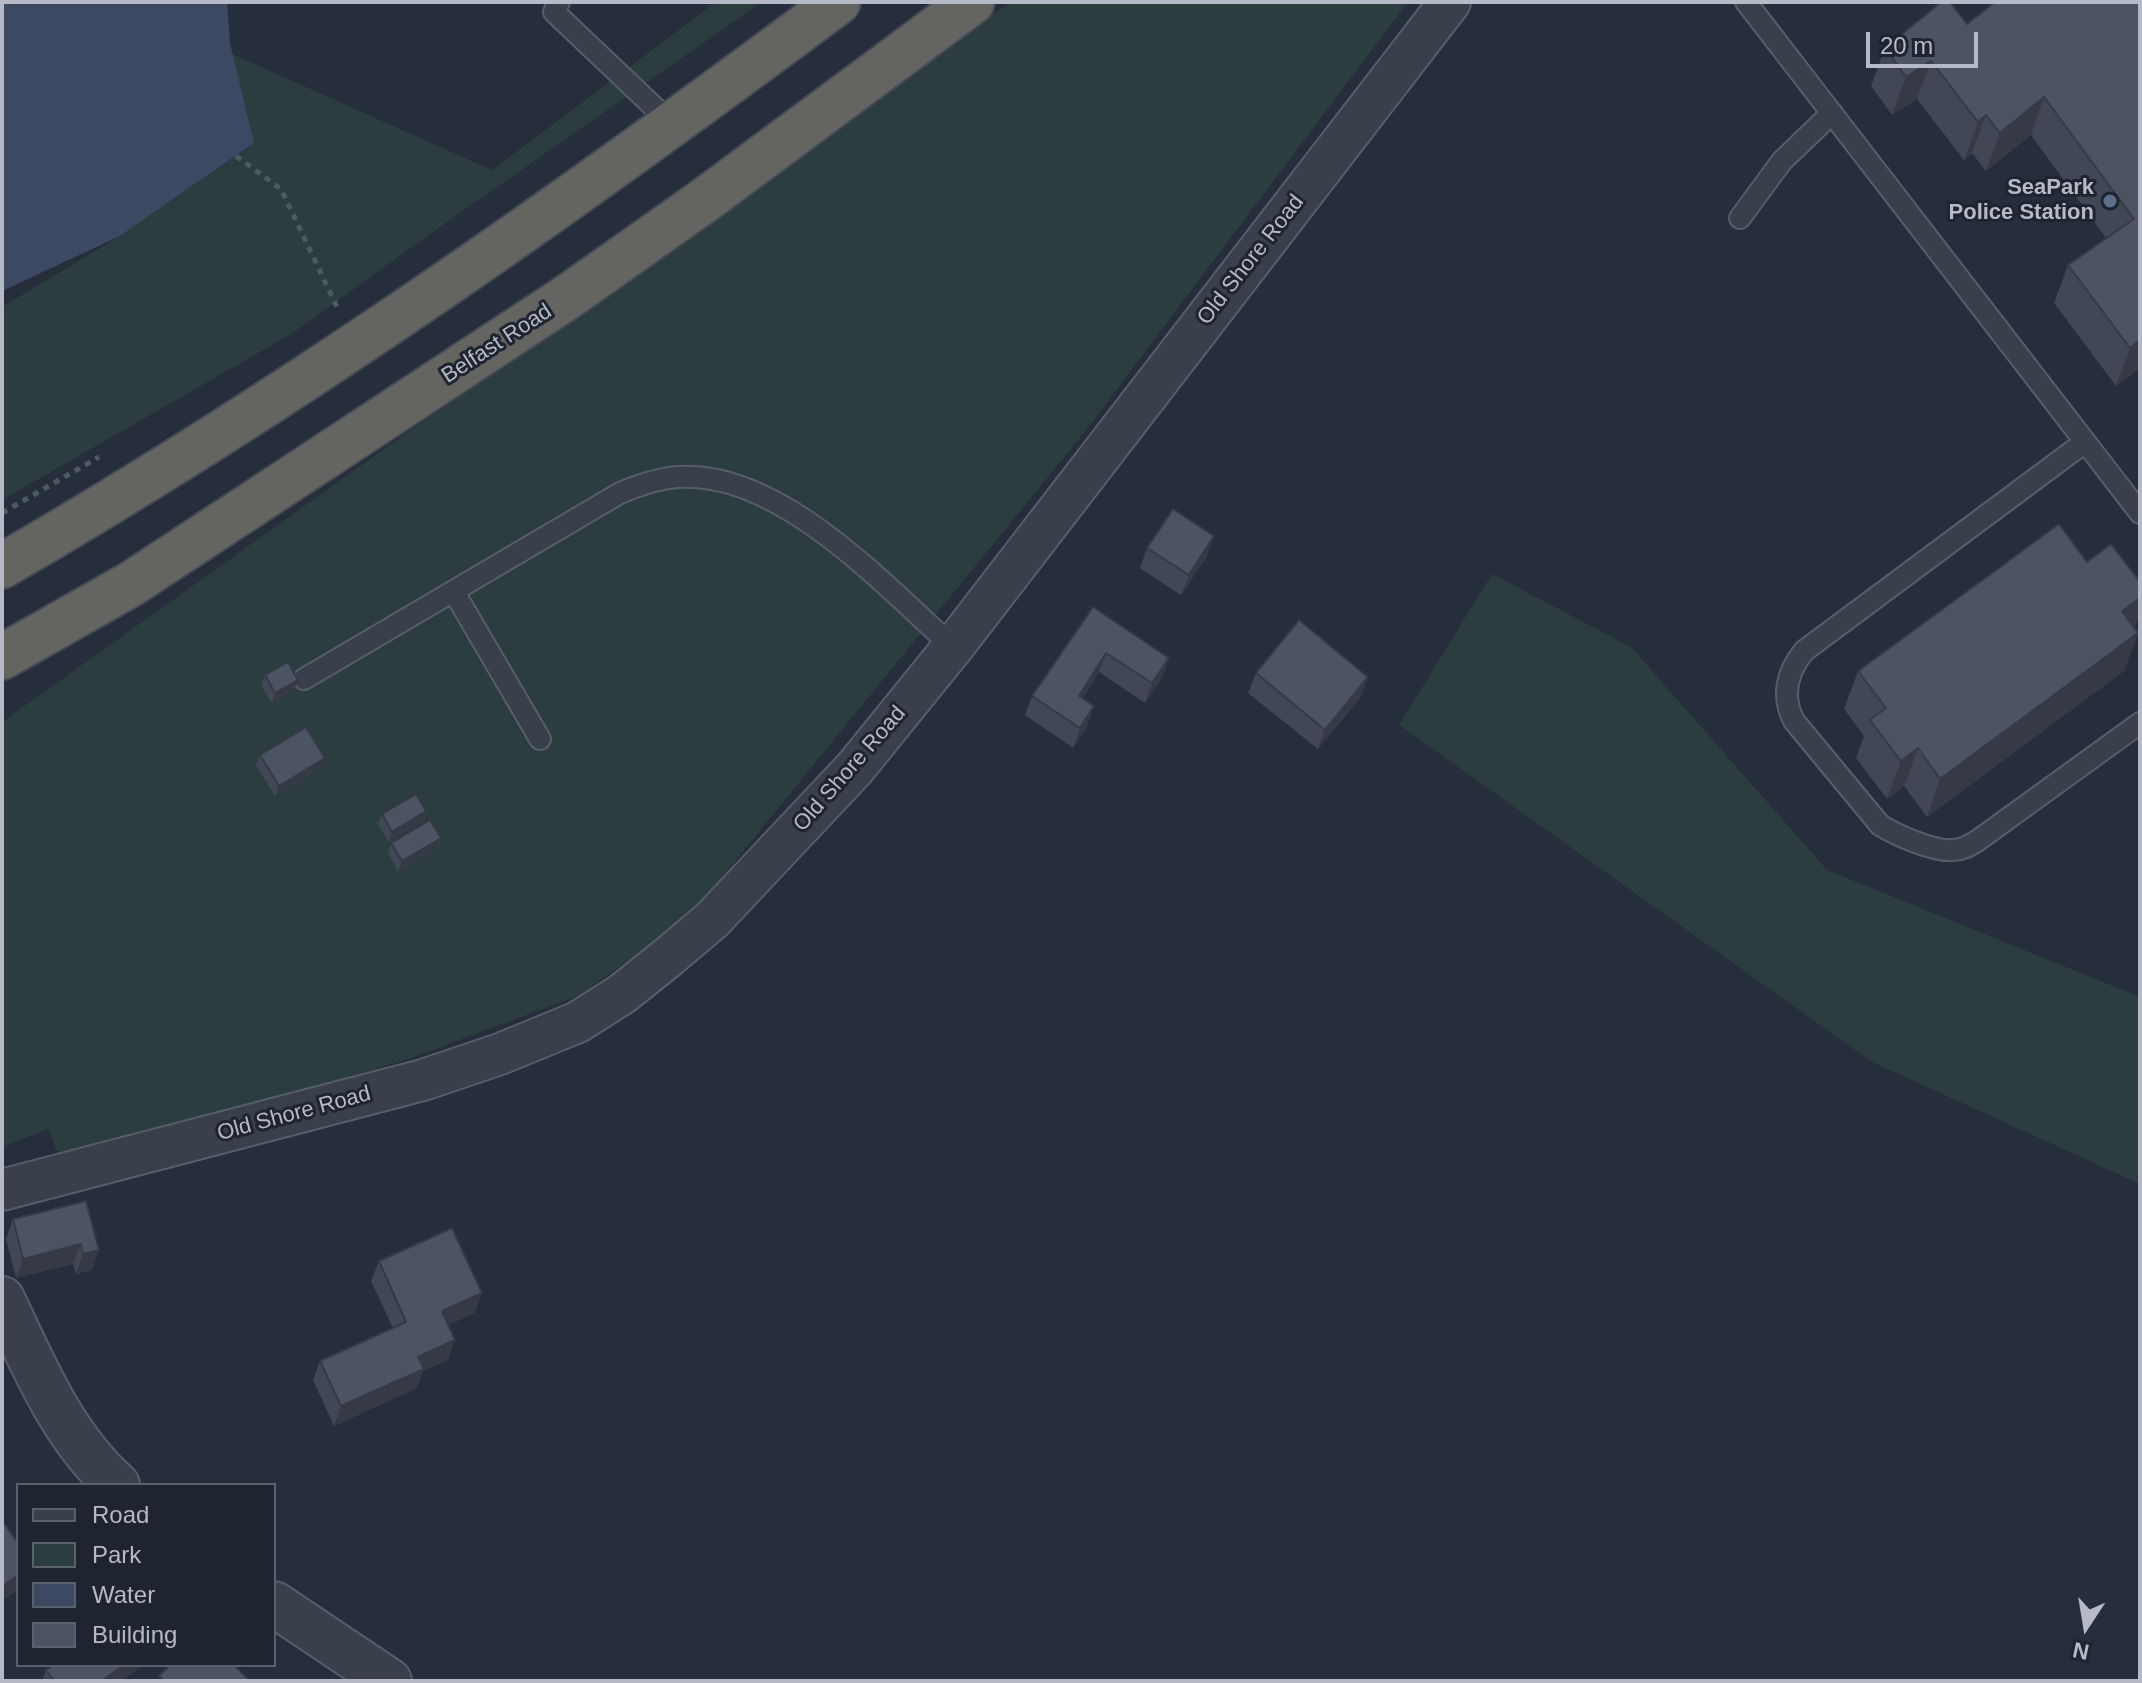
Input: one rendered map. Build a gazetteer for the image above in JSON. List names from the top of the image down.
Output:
{
  "streets": {
    "highway": ["Belfast Road"],
    "street": ["Old Shore Road"]
  },
  "places": ["SeaPark Police Station"],
  "legend": [
    "Road",
    "Park",
    "Water",
    "Building"
  ],
  "scale_bar": "20 m",
  "north": "bottom"
}
